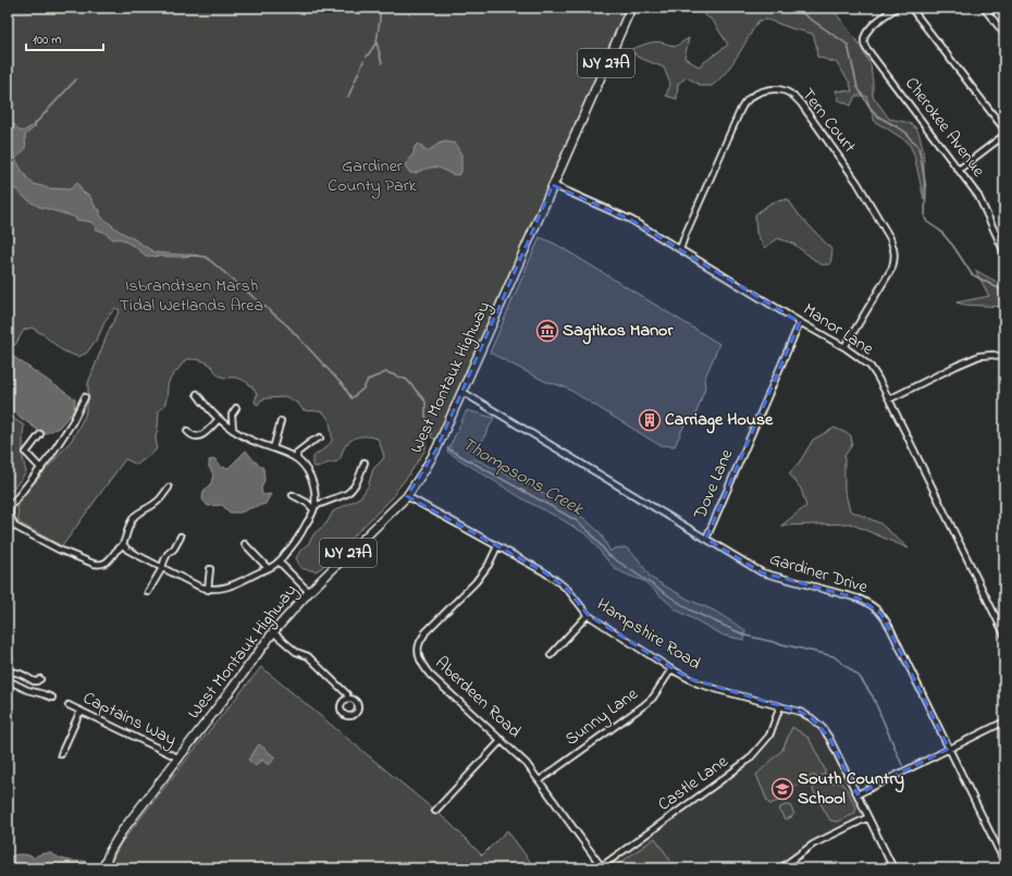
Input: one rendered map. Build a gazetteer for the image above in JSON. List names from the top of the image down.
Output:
{
  "streets": {
    "main road": ["NY 27A", "West Montauk Highway"],
    "street": [
      "Tern Court",
      "Cherokee Avenue",
      "Manor Lane",
      "Dove Lane",
      "Gardiner Drive",
      "Hampshire Road",
      "Aberdeen Road",
      "Sunny Lane",
      "Captains Way",
      "Castle Lane"
    ]
  },
  "crossings": [
    ["NY 27A", "Manor Lane"],
    ["NY 27A", "West Montauk Highway"],
    ["Tern Court", "Manor Lane"],
    ["Manor Lane", "West Montauk Highway"],
    ["Manor Lane", "Dove Lane"],
    ["West Montauk Highway", "Gardiner Drive"],
    ["West Montauk Highway", "Hampshire Road"],
    ["West Montauk Highway", "Captains Way"],
    ["Dove Lane", "Gardiner Drive"],
    ["Hampshire Road", "Aberdeen Road"],
    ["Hampshire Road", "Sunny Lane"],
    ["Hampshire Road", "Castle Lane"],
    ["Aberdeen Road", "Sunny Lane"],
    ["Aberdeen Road", "Castle Lane"]
  ],
  "water": ["Thompsons Creek"],
  "parks": ["Gardiner County Park", "Isbrandtsen Marsh Tidal Wetlands Area"],
  "places": {
    "museum": ["Sagtikos Manor"],
    "building": ["Carriage House"],
    "school or university": ["South Country School"]
  },
  "scale_bar": "100 m"
}
